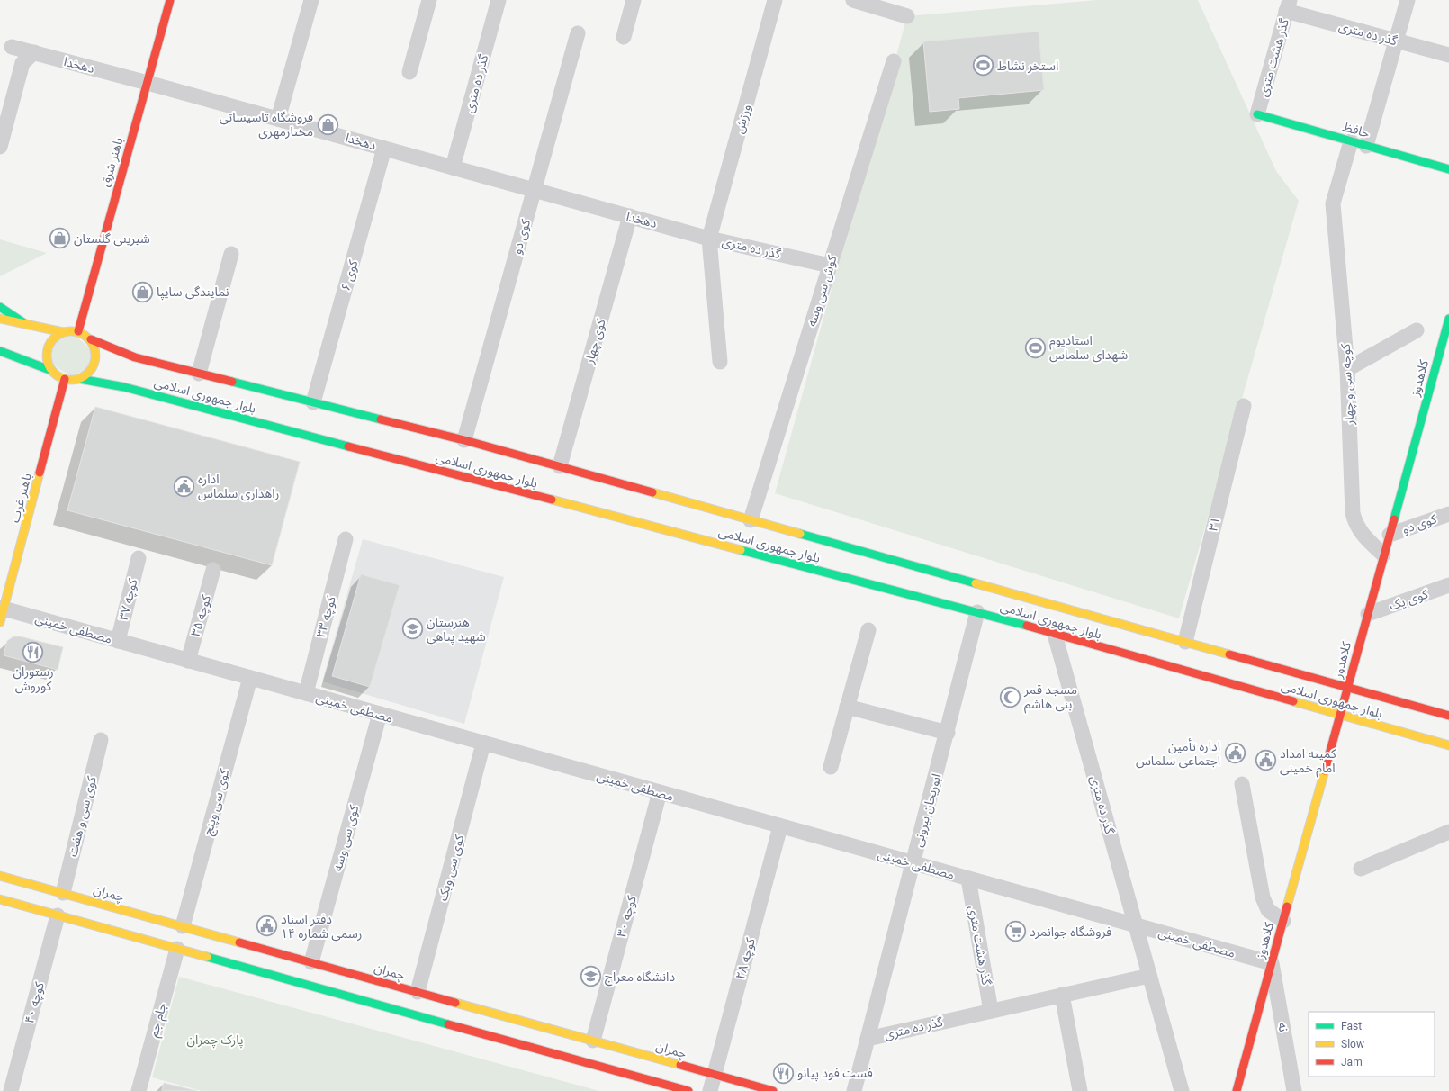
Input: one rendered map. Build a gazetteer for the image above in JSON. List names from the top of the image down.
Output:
{
  "streets": {
    "street": [
      "گذر ده متری",
      "گذر هشت متری",
      "دهخدا",
      "ورزش",
      "حافظ",
      "باهنر شرق",
      "کوی دو",
      "کوی ۶",
      "کوش سی وسه",
      "کوی چهار",
      "کلاهدوز",
      "کوچه سی و چهار",
      "بلوار جمهوری اسلامی",
      "باهنر غرب",
      "۳۱",
      "کوچه ۳۷",
      "کوی یک",
      "کوچه ۳۵",
      "کوچه ۳۳",
      "مصطفی خمینی",
      "کوی سی وپنج",
      "ابوریحان بیرونی",
      "کوی سی و هفت",
      "کوی سی وسه",
      "کوی سی ویک",
      "چمران",
      "کوچه ۳۰",
      "کوچه ۲۸",
      "کوچه ۴۰",
      "جام جم",
      "نه"
    ]
  },
  "crossings": [
    ["گذر ده متری", "گذر هشت متری"],
    ["گذر ده متری", "دهخدا"],
    ["گذر ده متری", "ورزش"],
    ["گذر ده متری", "کوش سی وسه"],
    ["گذر ده متری", "بلوار جمهوری اسلامی"],
    ["گذر ده متری", "مصطفی خمینی"],
    ["گذر ده متری", "ابوریحان بیرونی"],
    ["گذر هشت متری", "حافظ"],
    ["گذر هشت متری", "مصطفی خمینی"],
    ["دهخدا", "ورزش"],
    ["دهخدا", "باهنر شرق"],
    ["دهخدا", "کوی دو"],
    ["دهخدا", "کوی ۶"],
    ["دهخدا", "کوی چهار"],
    ["حافظ", "کوچه سی و چهار"],
    ["باهنر شرق", "بلوار جمهوری اسلامی"],
    ["باهنر شرق", "باهنر غرب"],
    ["کوی دو", "کلاهدوز"],
    ["کوی دو", "بلوار جمهوری اسلامی"],
    ["کوی ۶", "بلوار جمهوری اسلامی"],
    ["کوش سی وسه", "بلوار جمهوری اسلامی"],
    ["کوی چهار", "بلوار جمهوری اسلامی"],
    ["کلاهدوز", "کوچه سی و چهار"],
    ["کلاهدوز", "بلوار جمهوری اسلامی"],
    ["کلاهدوز", "کوی یک"],
    ["کلاهدوز", "مصطفی خمینی"],
    ["کلاهدوز", "نه"],
    ["بلوار جمهوری اسلامی", "باهنر غرب"],
    ["بلوار جمهوری اسلامی", "۳۱"],
    ["بلوار جمهوری اسلامی", "ابوریحان بیرونی"],
    ["باهنر غرب", "مصطفی خمینی"],
    ["کوچه ۳۷", "مصطفی خمینی"],
    ["کوچه ۳۵", "مصطفی خمینی"],
    ["کوچه ۳۳", "مصطفی خمینی"],
    ["مصطفی خمینی", "کوی سی وپنج"],
    ["مصطفی خمینی", "ابوریحان بیرونی"],
    ["مصطفی خمینی", "کوی سی وسه"],
    ["مصطفی خمینی", "کوی سی ویک"],
    ["مصطفی خمینی", "کوچه ۳۰"],
    ["مصطفی خمینی", "کوچه ۲۸"],
    ["مصطفی خمینی", "نه"],
    ["کوی سی وپنج", "چمران"],
    ["کوی سی وپنج", "جام جم"],
    ["کوی سی و هفت", "چمران"],
    ["کوی سی و هفت", "کوچه ۴۰"],
    ["کوی سی وسه", "چمران"],
    ["کوی سی ویک", "چمران"],
    ["چمران", "کوچه ۳۰"],
    ["چمران", "کوچه ۲۸"],
    ["چمران", "کوچه ۴۰"],
    ["چمران", "جام جم"]
  ],
  "parks": ["پارک چمران"],
  "places": {
    "sports": ["استخر نشاط", "استادیوم شهدای سلماس"],
    "shop": ["فروشگاه تاسیساتی مختارمهری", "شیرینی گلستان", "نمایندگی سایپا"],
    "public building": [
      "اداره راهداری سلماس",
      "اداره تأمین اجتماعی سلماس",
      "کمیته امداد امام خمینی",
      "دفتر اسناد رسمی شماره ۱۴"
    ],
    "school or university": ["هنرستان شهید پناهی", "دانشگاه معراج"],
    "restaurant": ["رستوران کوروش", "فست فود پیانو"],
    "mosque": ["مسجد قمر بنی هاشم"],
    "supermarket": ["فروشگاه جوانمرد"]
  },
  "legend": ["Fast", "Slow", "Jam"]
}
